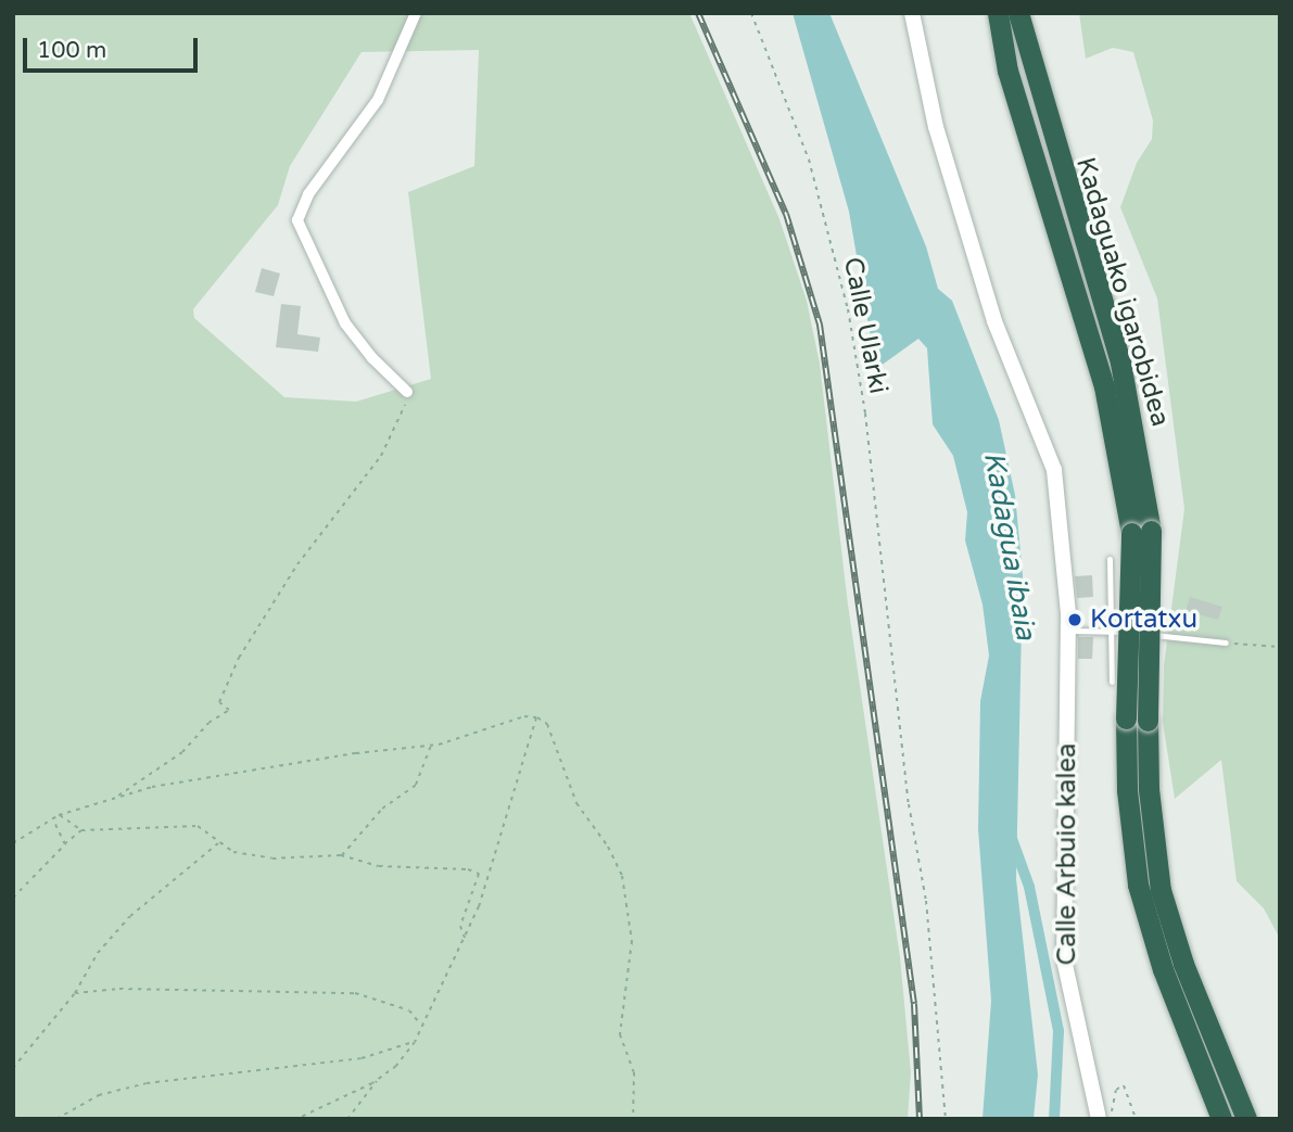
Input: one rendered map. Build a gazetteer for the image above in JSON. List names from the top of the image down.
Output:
{
  "streets": {
    "highway": ["Kadaguako igarobidea"],
    "street": ["Calle Arbuio kalea"],
    "path": ["Calle Ularki"]
  },
  "water": ["Kadagua ibaia"],
  "places": ["Kortatxu"],
  "scale_bar": "100 m"
}
